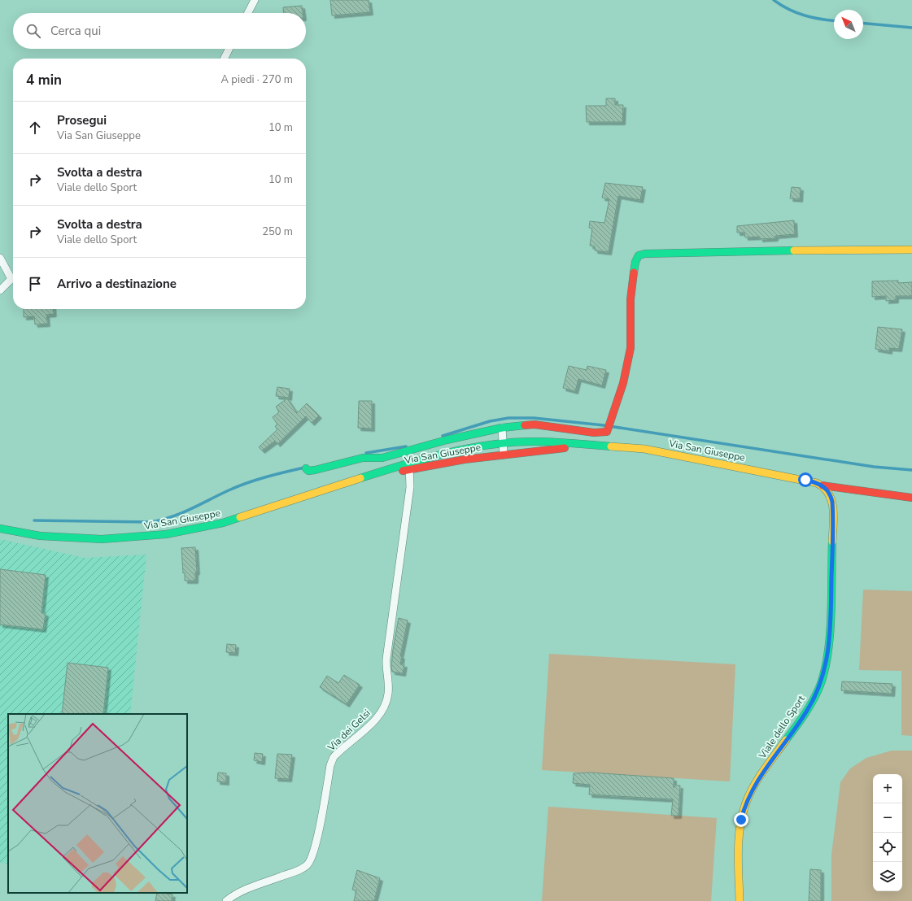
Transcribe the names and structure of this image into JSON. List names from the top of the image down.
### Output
{
  "streets": {
    "street": ["Via San Giuseppe", "Viale dello Sport", "Via dei Gelsi"]
  },
  "crossings": [
    ["Via San Giuseppe", "Viale dello Sport"],
    ["Via San Giuseppe", "Via dei Gelsi"]
  ],
  "north": "top left",
  "page": {
    "search": "Cerca qui",
    "heading": ["4 min", "A piedi · 270 m"],
    "list": [
      ["Prosegui", "Via San Giuseppe", "10 m"],
      ["Svolta a destra", "Viale dello Sport", "10 m"],
      ["Svolta a destra", "Viale dello Sport", "250 m"],
      "Arrivo a destinazione"
    ],
    "map_buttons": ["+", "−"]
  }
}
